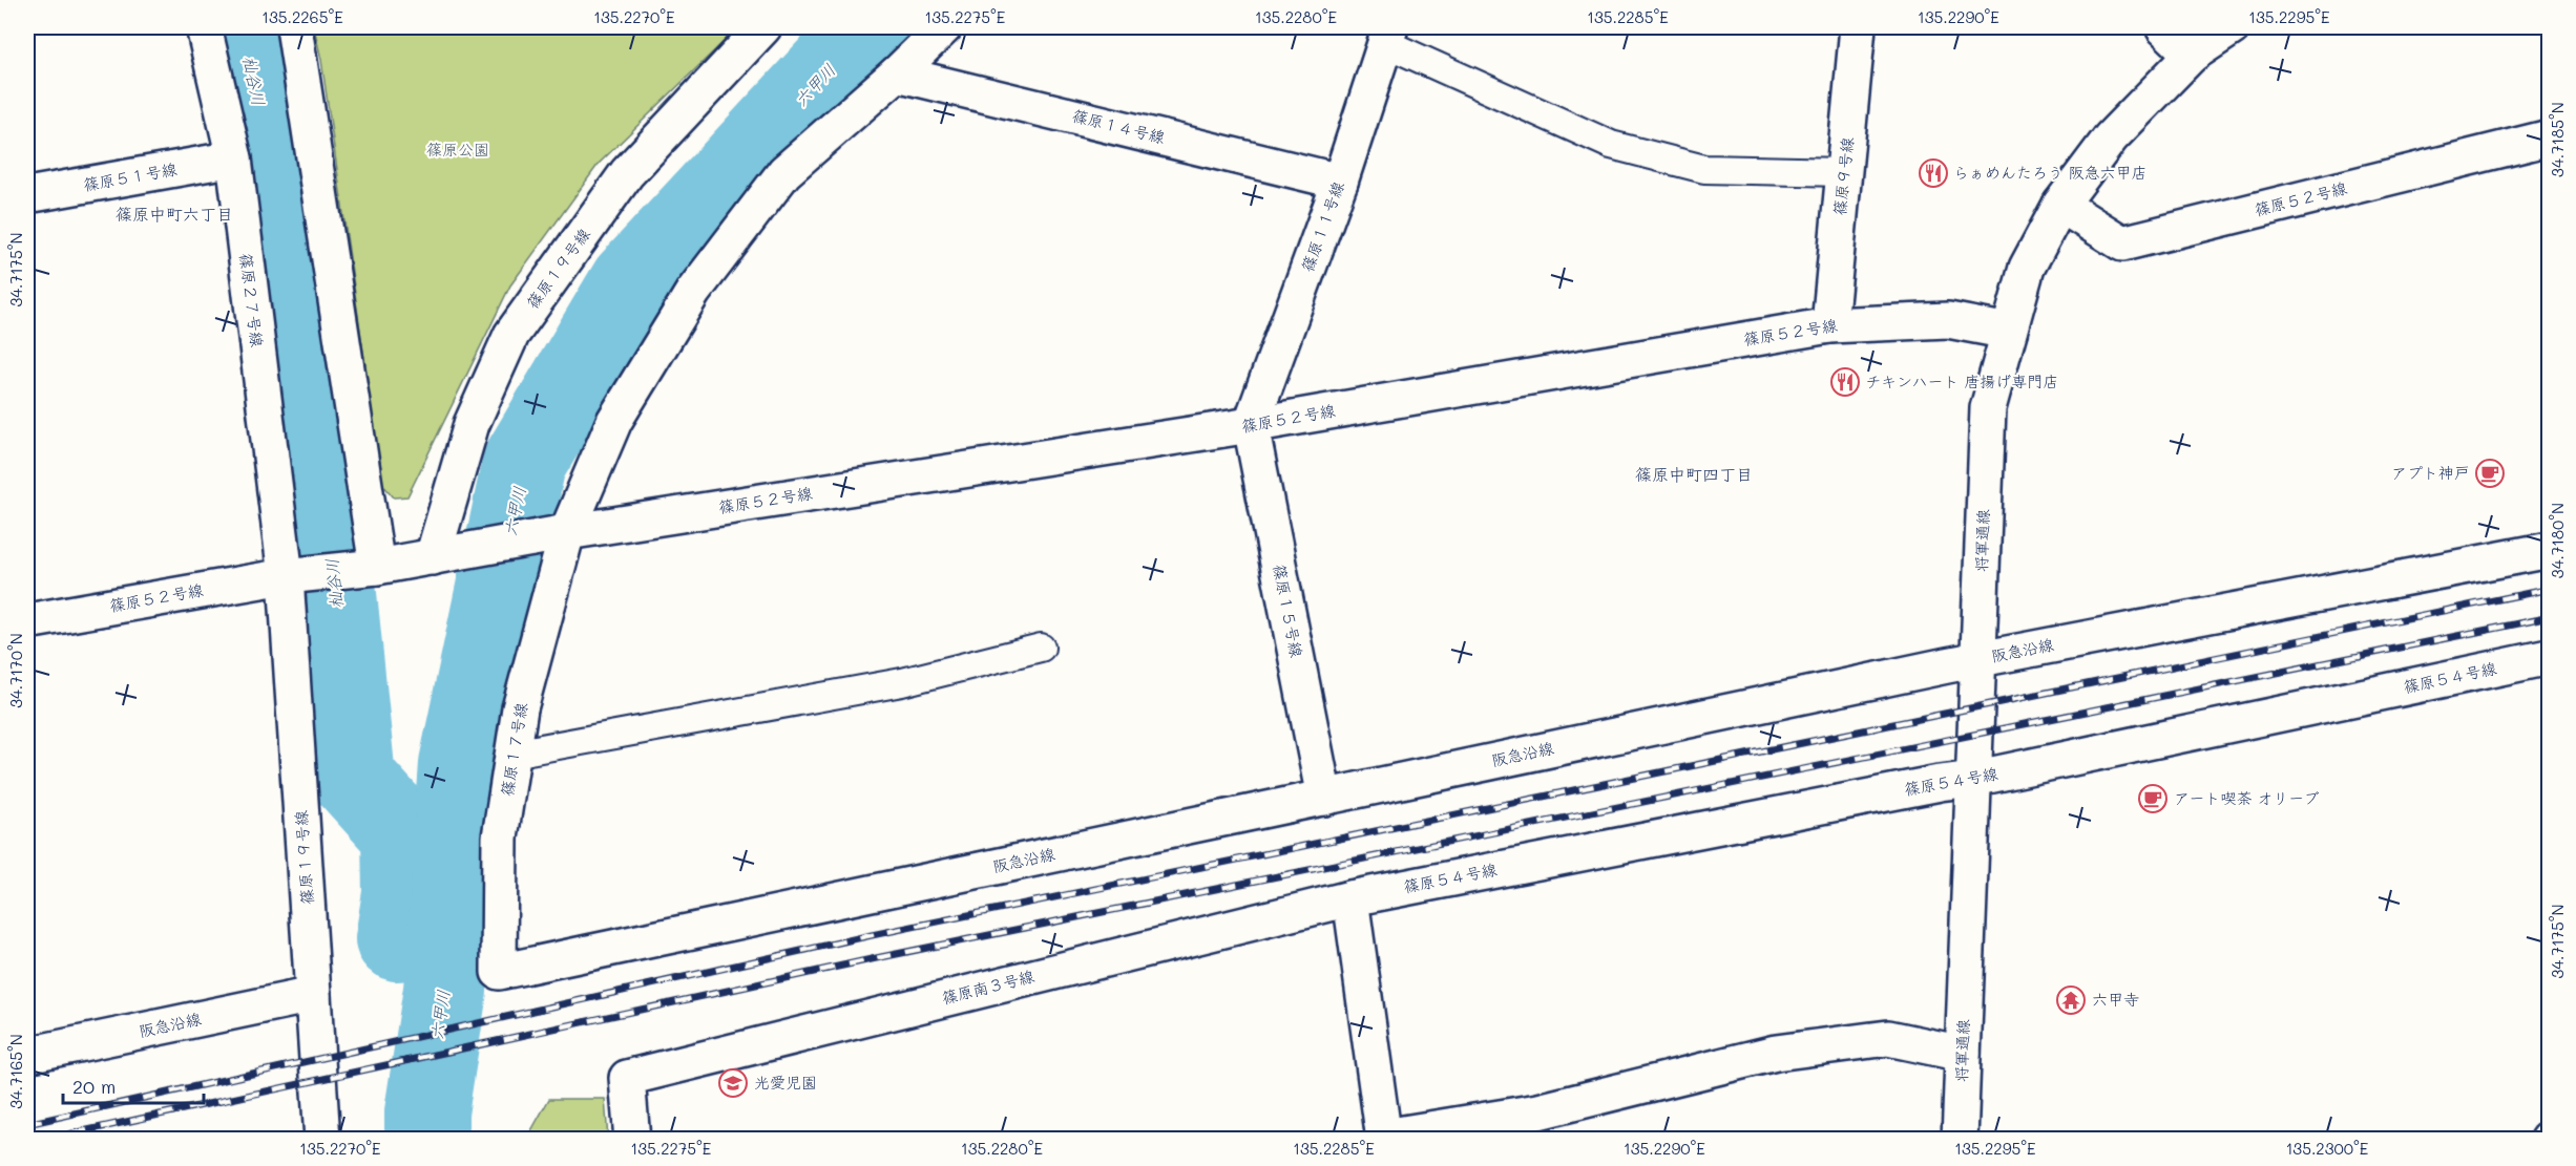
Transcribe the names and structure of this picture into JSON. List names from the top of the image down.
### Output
{
  "streets": {
    "street": [
      "篠原１４号線",
      "篠原９号線",
      "篠原５１号線",
      "篠原５２号線",
      "篠原１１号線",
      "篠原１９号線",
      "篠原２７号線",
      "将軍通線",
      "篠原１５号線",
      "阪急沿線",
      "篠原５４号線",
      "篠原１７号線",
      "篠原南３号線"
    ]
  },
  "crossings": [
    ["篠原１４号線", "篠原１１号線"],
    ["篠原９号線", "篠原５２号線"],
    ["篠原５１号線", "篠原２７号線"],
    ["篠原５２号線", "篠原１１号線"],
    ["篠原５２号線", "篠原１９号線"],
    ["篠原５２号線", "篠原２７号線"],
    ["篠原５２号線", "将軍通線"],
    ["篠原５２号線", "篠原１５号線"],
    ["篠原５２号線", "篠原１７号線"],
    ["篠原１１号線", "篠原１５号線"],
    ["篠原１９号線", "篠原２７号線"],
    ["篠原１９号線", "阪急沿線"],
    ["将軍通線", "阪急沿線"],
    ["将軍通線", "篠原５４号線"],
    ["篠原１５号線", "阪急沿線"],
    ["阪急沿線", "篠原１７号線"],
    ["篠原５４号線", "篠原南３号線"]
  ],
  "districts": ["篠原中町六丁目", "篠原中町四丁目"],
  "water": ["杣谷川", "六甲川"],
  "parks": ["篠原公園"],
  "places": {
    "restaurant": ["らぁめんたろう 阪急六甲店", "チキンハート 唐揚げ専門店"],
    "cafe": ["アプト神戸", "アート喫茶 オリーブ"],
    "temple": ["六甲寺"],
    "school or university": ["光愛児園"]
  },
  "scale_bar": "20 m",
  "coordinates": [
    "135.2265°E",
    "135.2270°E",
    "135.2275°E",
    "135.2280°E",
    "135.2285°E",
    "135.2290°E",
    "135.2295°E",
    "34.7185°N",
    "34.7175°N",
    "34.7180°N",
    "34.7170°N",
    "34.7165°N",
    "135.2300°E"
  ]
}
